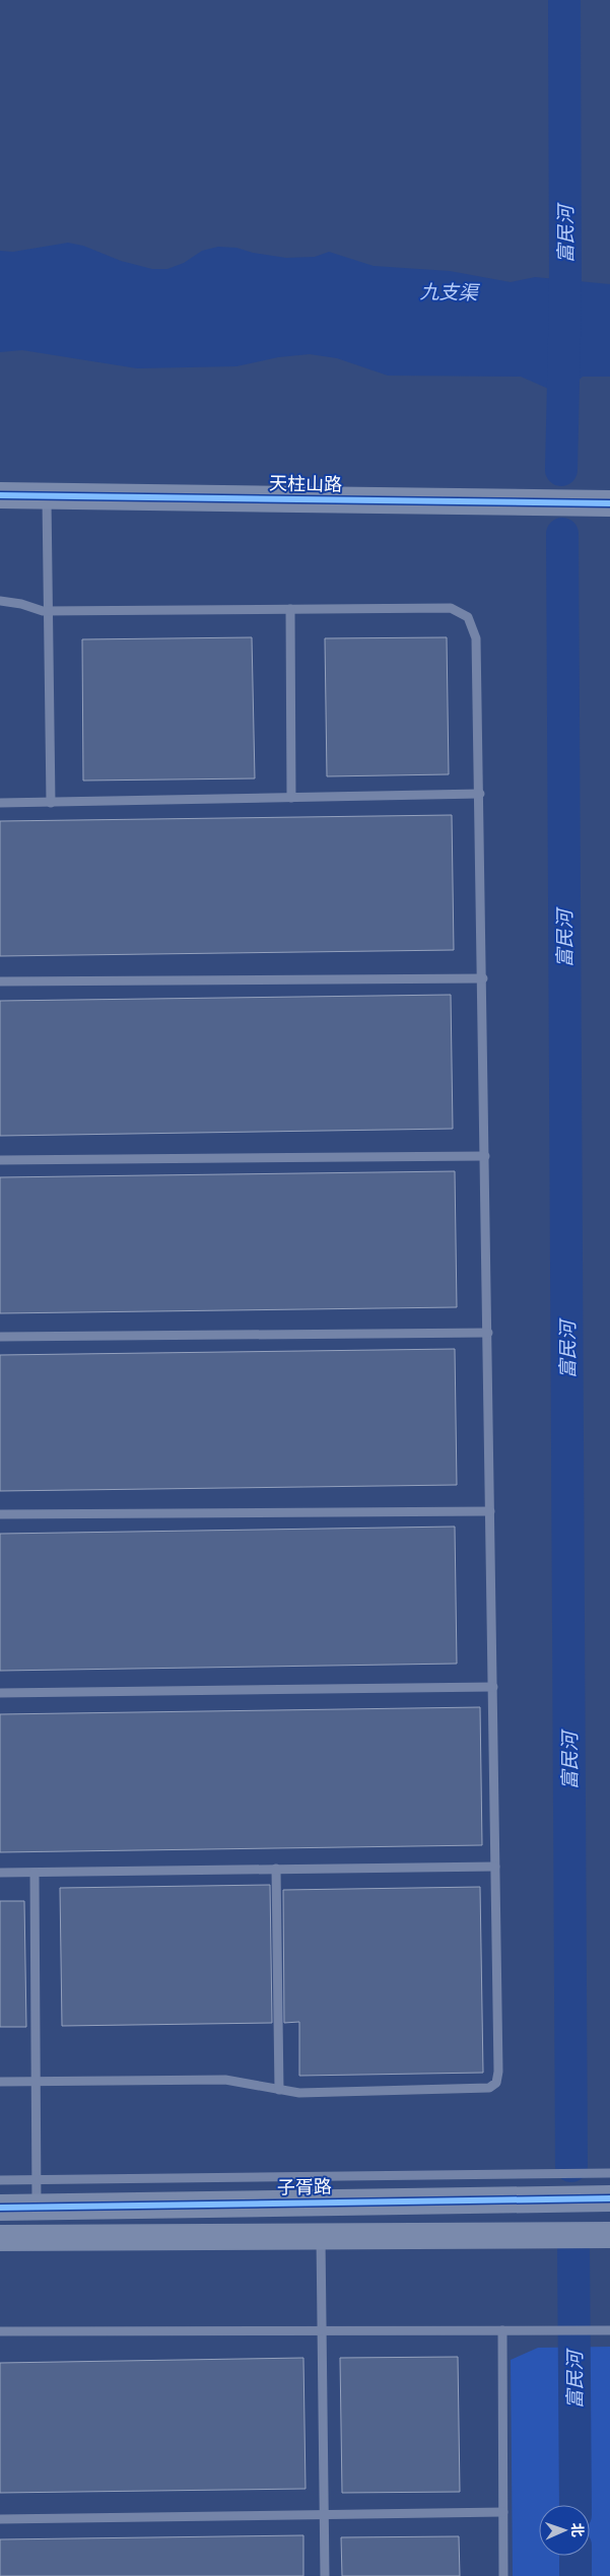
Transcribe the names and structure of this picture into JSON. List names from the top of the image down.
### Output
{
  "streets": {
    "street": ["天柱山路", "子胥路"]
  },
  "water": ["富民河", "九支渠"],
  "north": "right"
}
